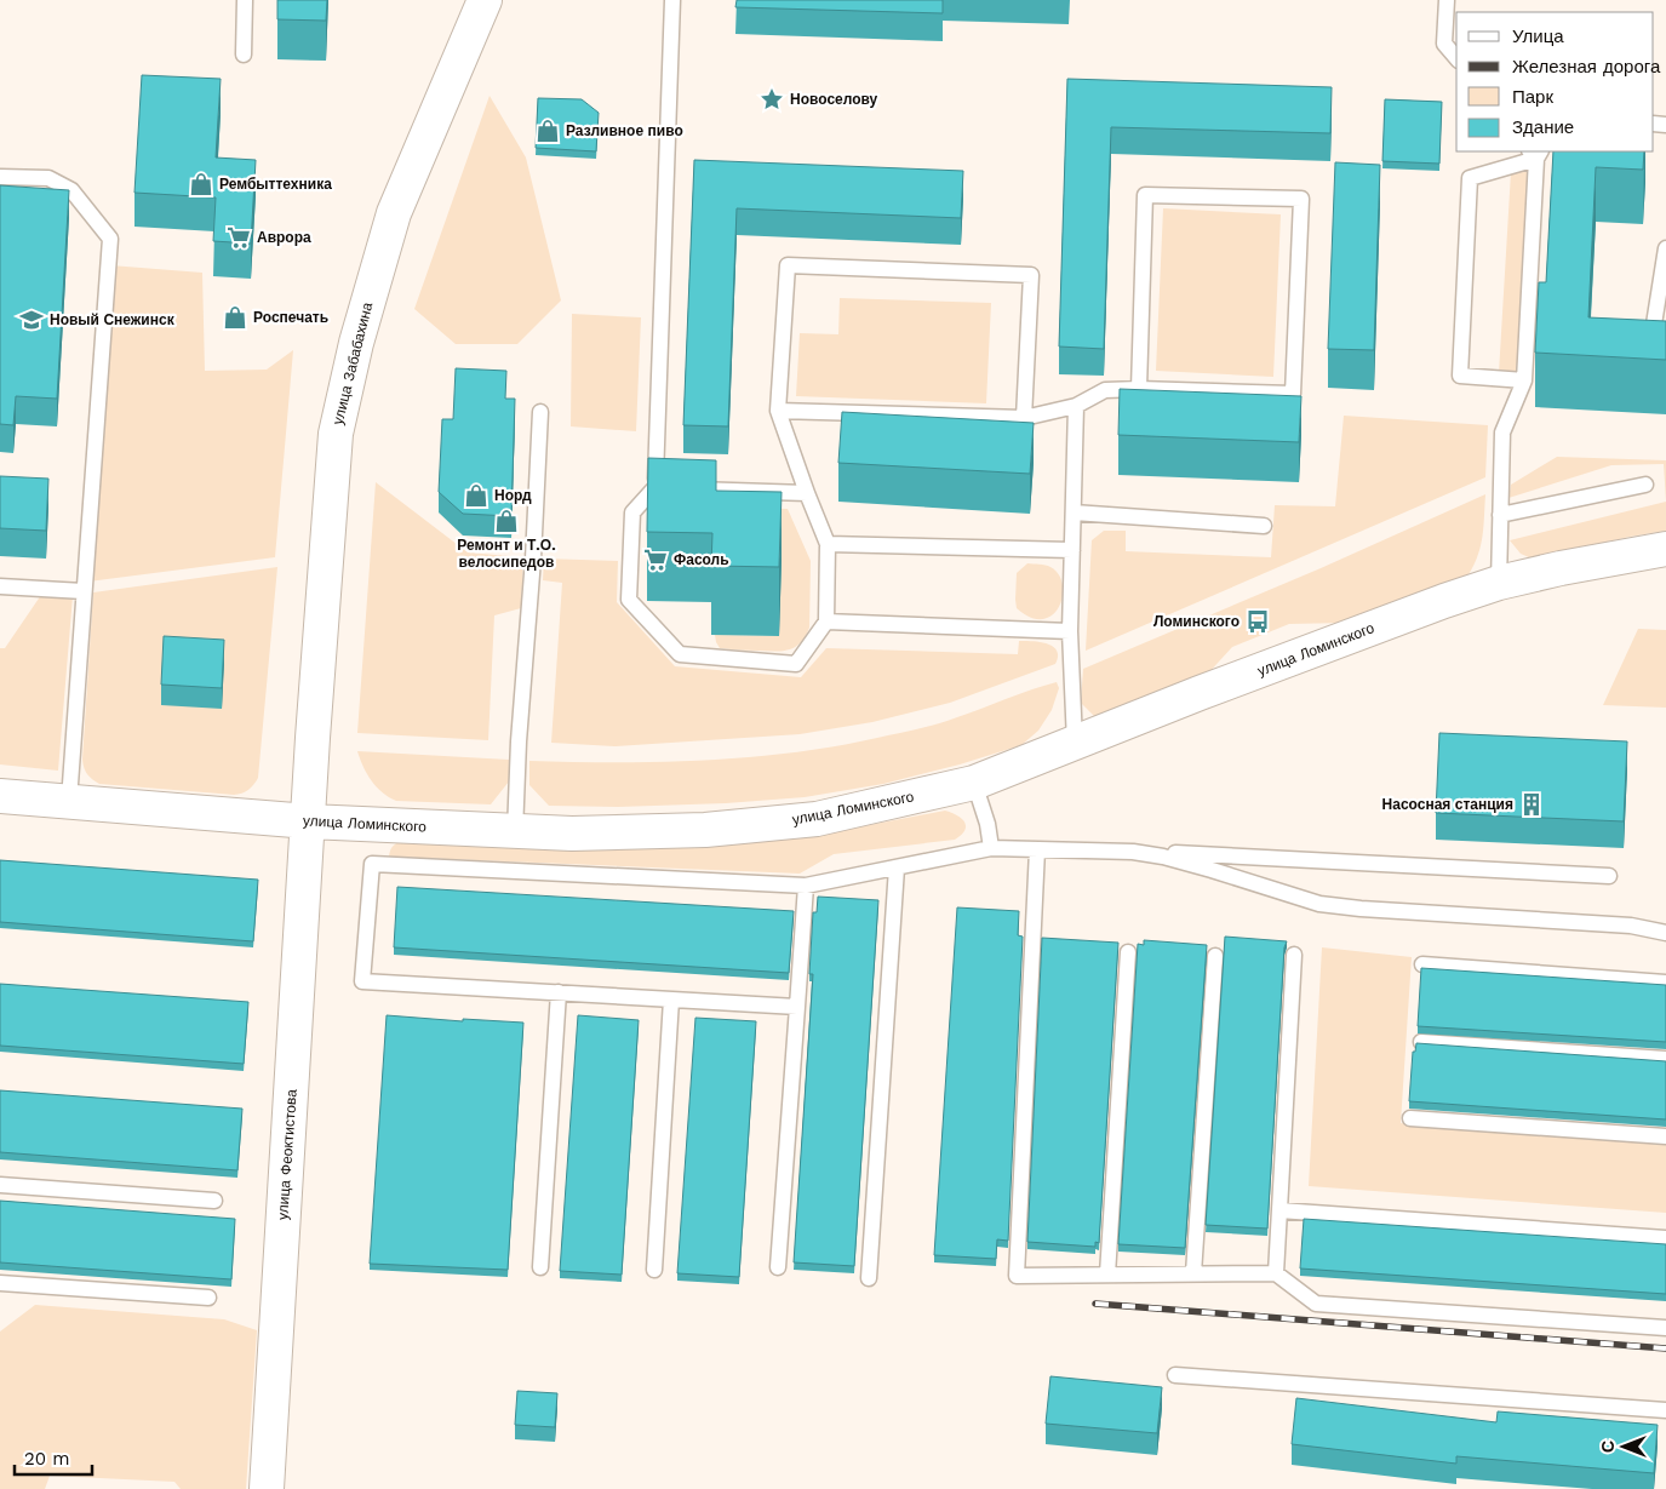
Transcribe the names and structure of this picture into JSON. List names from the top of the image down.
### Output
{
  "streets": {
    "street": ["улица Забабахина", "улица Ломинского", "улица Феоктистова"]
  },
  "crossings": [
    ["улица Забабахина", "улица Ломинского"],
    ["улица Забабахина", "улица Феоктистова"],
    ["улица Ломинского", "улица Феоктистова"]
  ],
  "places": {
    "place": ["Новоселову"],
    "shop": [
      "Разливное пиво",
      "Рембыттехника",
      "Роспечать",
      "Норд",
      "Ремонт и Т.О. велосипедов"
    ],
    "supermarket": ["Аврора", "Фасоль"],
    "school or university": ["Новый Снежинск"],
    "bus stop": ["Ломинского"],
    "building": ["Насосная станция"]
  },
  "legend": [
    "Улица",
    "Железная дорога",
    "Парк",
    "Здание"
  ],
  "scale_bar": "20 m",
  "north": "left"
}
